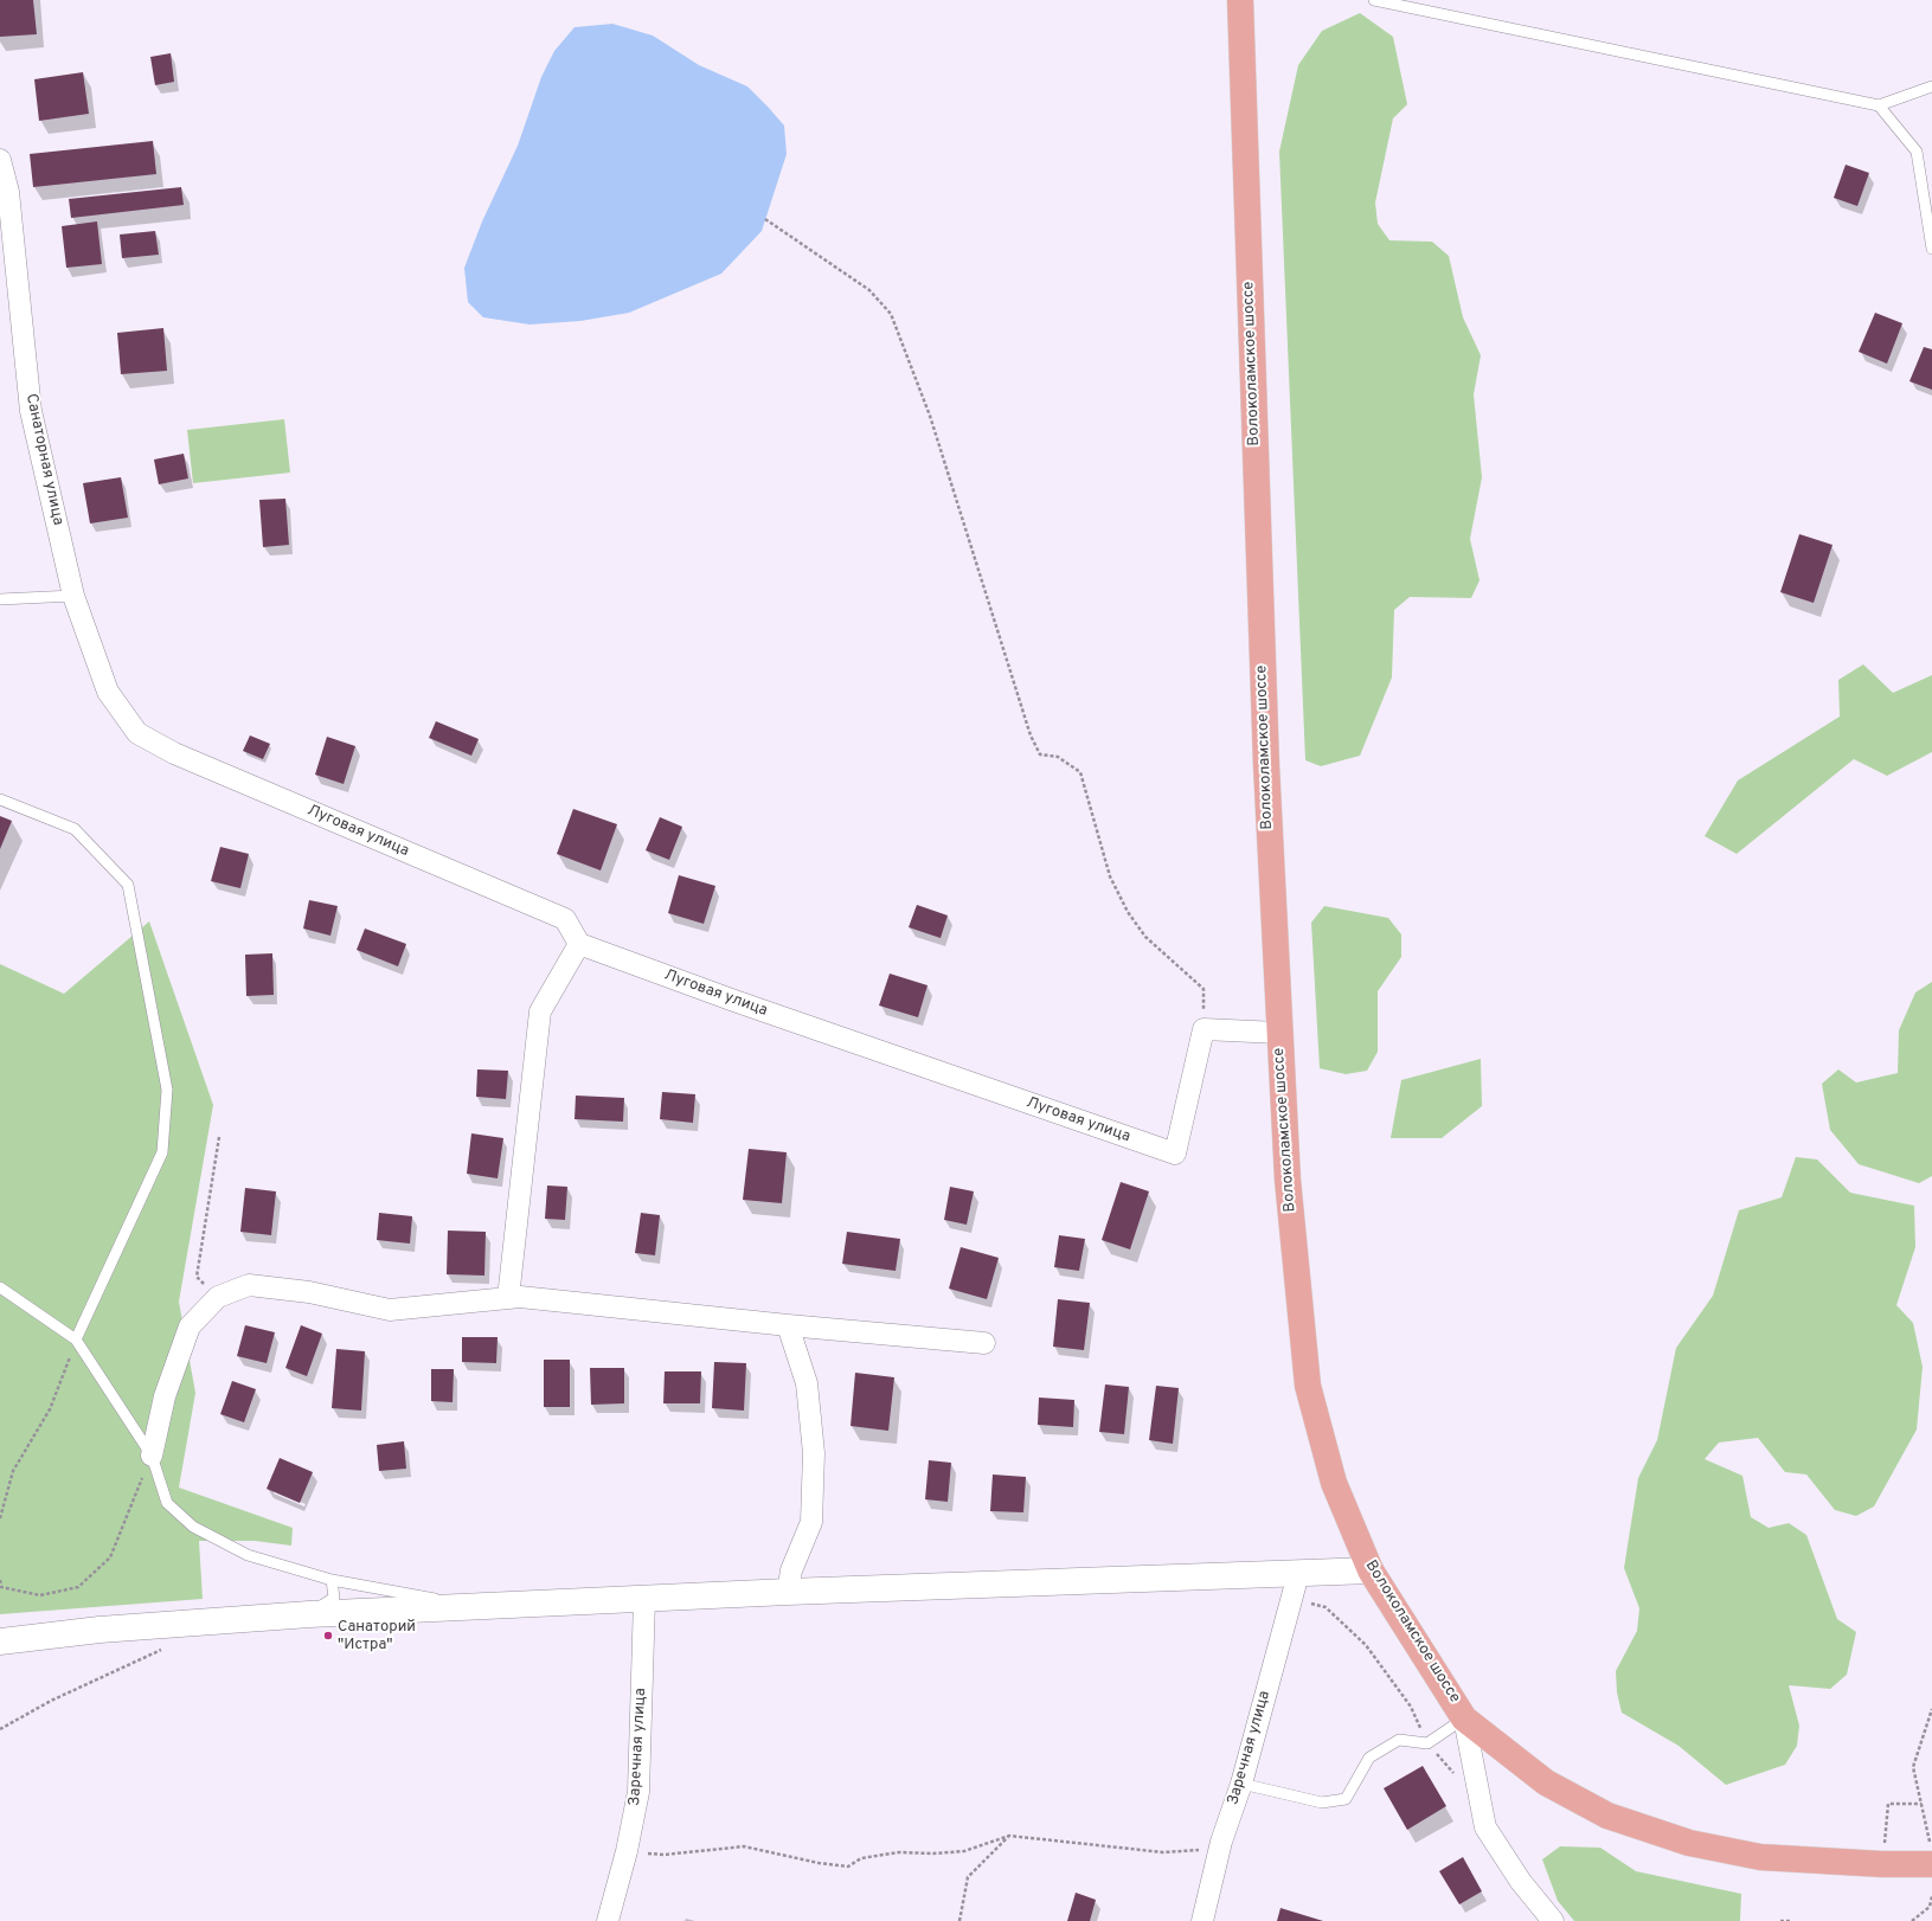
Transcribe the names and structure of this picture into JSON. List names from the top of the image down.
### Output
{
  "streets": {
    "main road": ["Волоколамское шоссе"],
    "street": ["Санаторная улица", "Луговая улица", "Заречная улица"]
  },
  "crossings": [
    ["Санаторная улица", "Луговая улица"]
  ],
  "places": ["Санаторий \"Истра\""]
}
